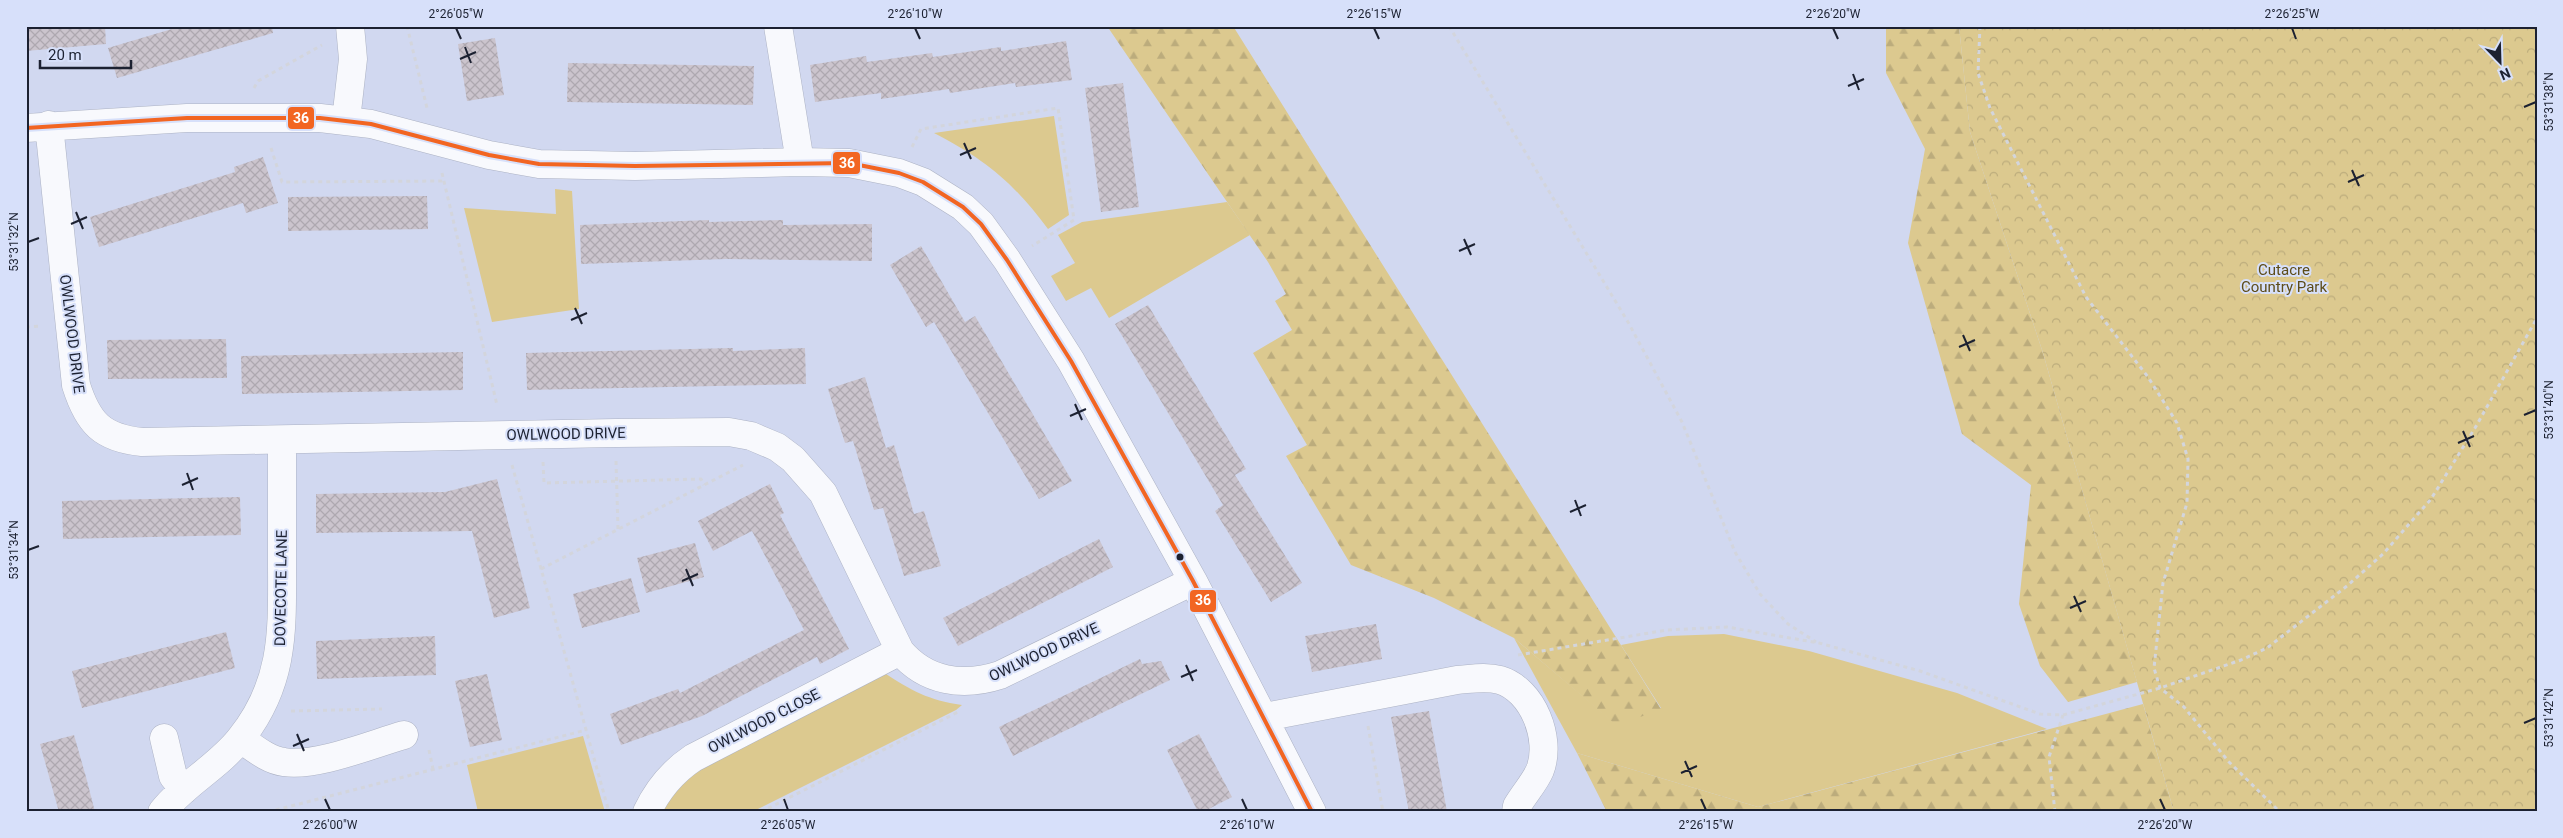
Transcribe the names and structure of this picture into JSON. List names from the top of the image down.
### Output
{
  "streets": {
    "street": ["OWLWOOD DRIVE", "DOVECOTE LANE", "OWLWOOD CLOSE"]
  },
  "crossings": [
    ["OWLWOOD DRIVE", "DOVECOTE LANE"],
    ["OWLWOOD DRIVE", "OWLWOOD CLOSE"]
  ],
  "parks": ["Cutacre Country Park"],
  "lines": ["transit line 36"],
  "scale_bar": "20 m",
  "north": "bottom right",
  "coordinates": [
    "2°26'05\"W",
    "2°26'10\"W",
    "2°26'15\"W",
    "2°26'20\"W",
    "2°26'25\"W",
    "53°31'38\"N",
    "53°31'32\"N",
    "53°31'40\"N",
    "53°31'34\"N",
    "53°31'42\"N",
    "2°26'00\"W"
  ]
}
